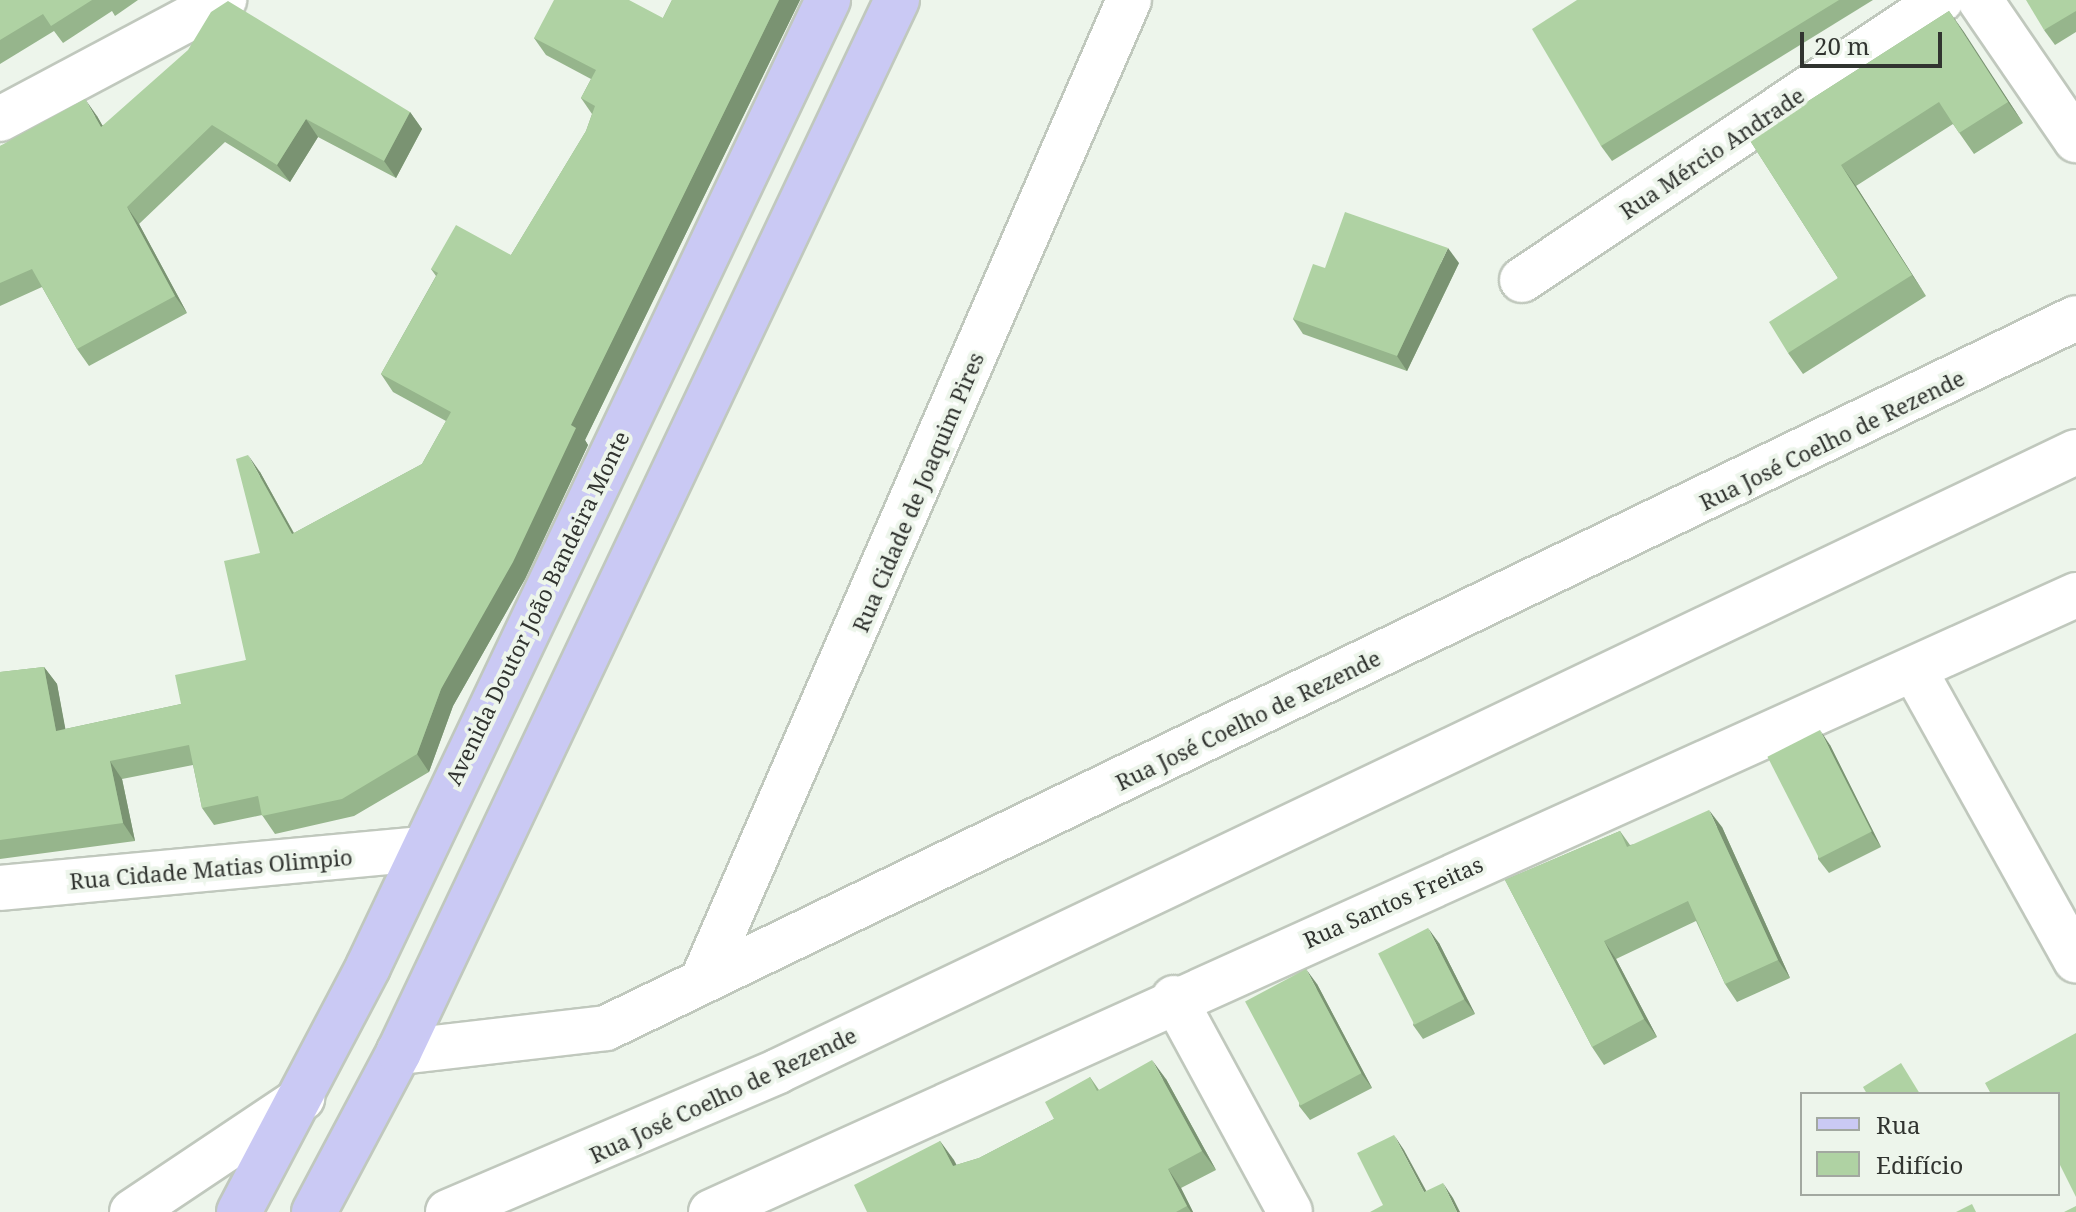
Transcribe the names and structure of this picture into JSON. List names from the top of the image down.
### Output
{
  "streets": {
    "main road": ["Avenida Doutor João Bandeira Monte"],
    "street": [
      "Rua Mércio Andrade",
      "Rua José Coelho de Rezende",
      "Rua Cidade de Joaquim Pires",
      "Rua Cidade Matias Olimpio",
      "Rua Santos Freitas"
    ]
  },
  "crossings": [
    ["Rua José Coelho de Rezende", "Rua Cidade de Joaquim Pires"],
    ["Avenida Doutor João Bandeira Monte", "Rua Cidade Matias Olimpio"]
  ],
  "legend": ["Rua", "Edifício"],
  "scale_bar": "20 m"
}
